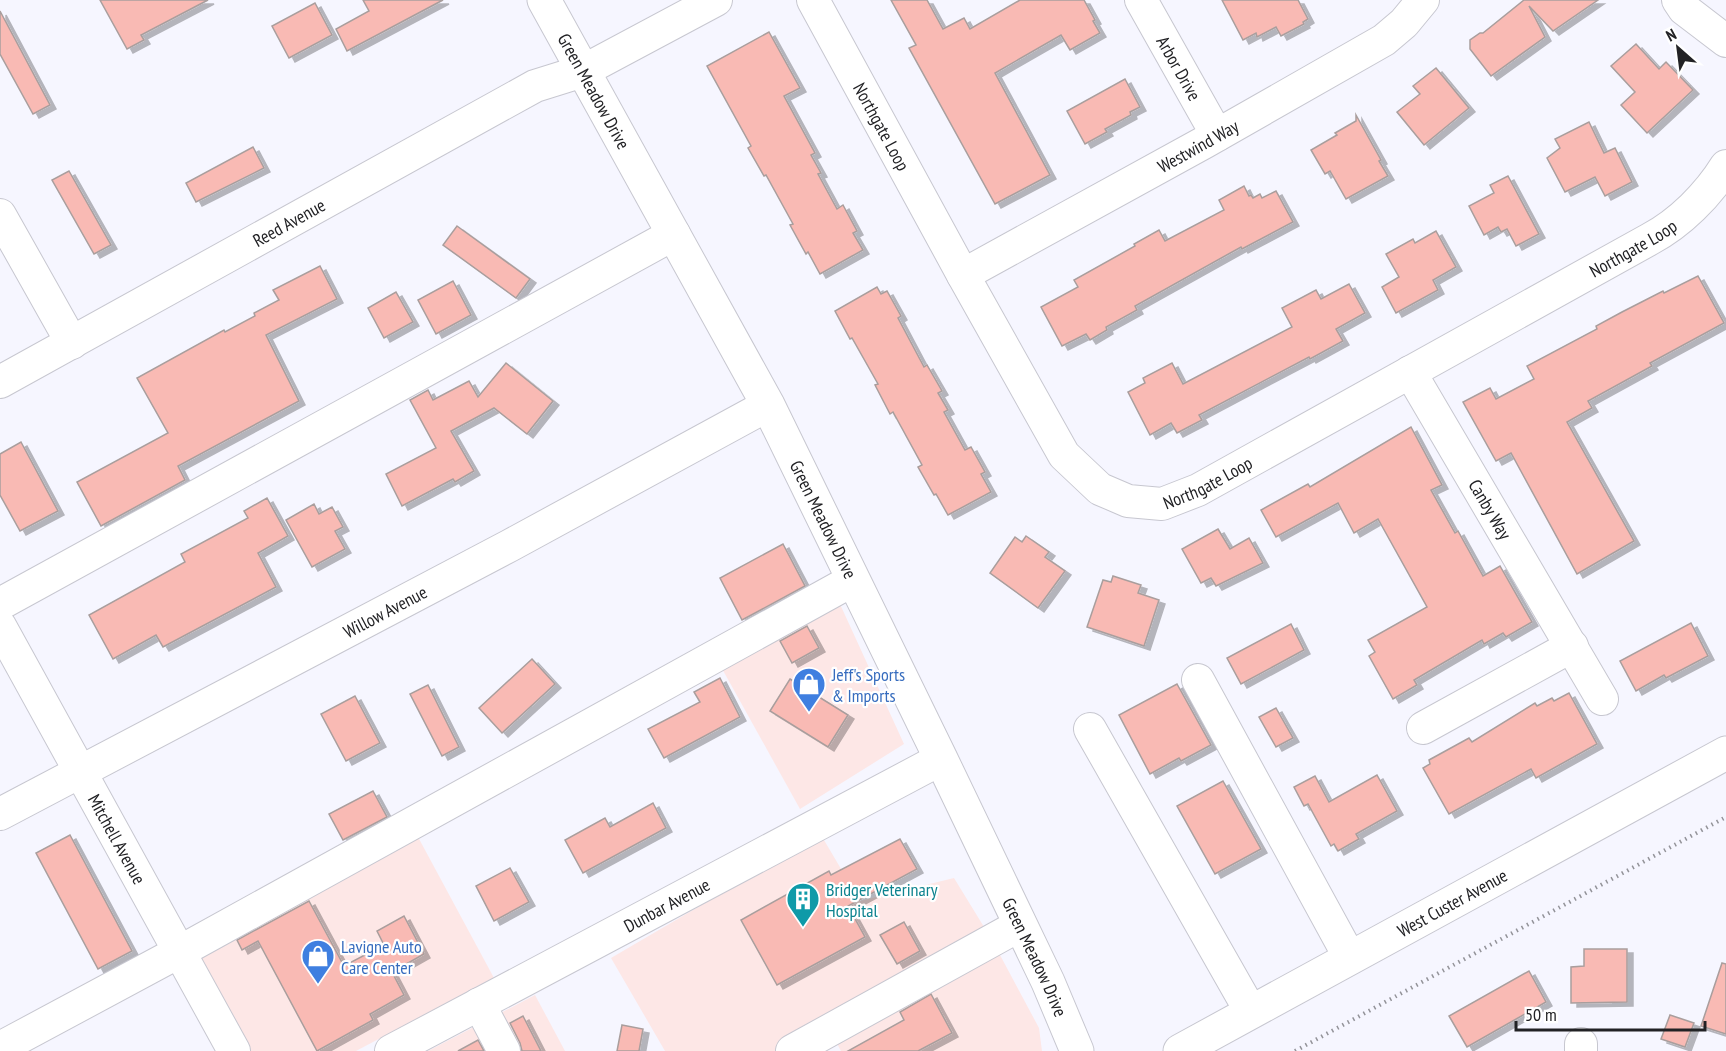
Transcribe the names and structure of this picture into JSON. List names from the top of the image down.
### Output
{
  "streets": {
    "main road": ["Green Meadow Drive", "West Custer Avenue"],
    "street": [
      "Arbor Drive",
      "Northgate Loop",
      "Westwind Way",
      "Reed Avenue",
      "Canby Way",
      "Willow Avenue",
      "Mitchell Avenue",
      "Dunbar Avenue"
    ]
  },
  "crossings": [
    ["Arbor Drive", "Westwind Way"],
    ["Green Meadow Drive", "Reed Avenue"],
    ["Green Meadow Drive", "Willow Avenue"],
    ["Green Meadow Drive", "Dunbar Avenue"],
    ["Northgate Loop", "Westwind Way"],
    ["Northgate Loop", "Canby Way"],
    ["Willow Avenue", "Mitchell Avenue"]
  ],
  "places": {
    "shop": ["Jeff's Sports & Imports", "Lavigne Auto Care Center"],
    "building": ["Bridger Veterinary Hospital"]
  },
  "scale_bar": "50 m",
  "north": "top left"
}
